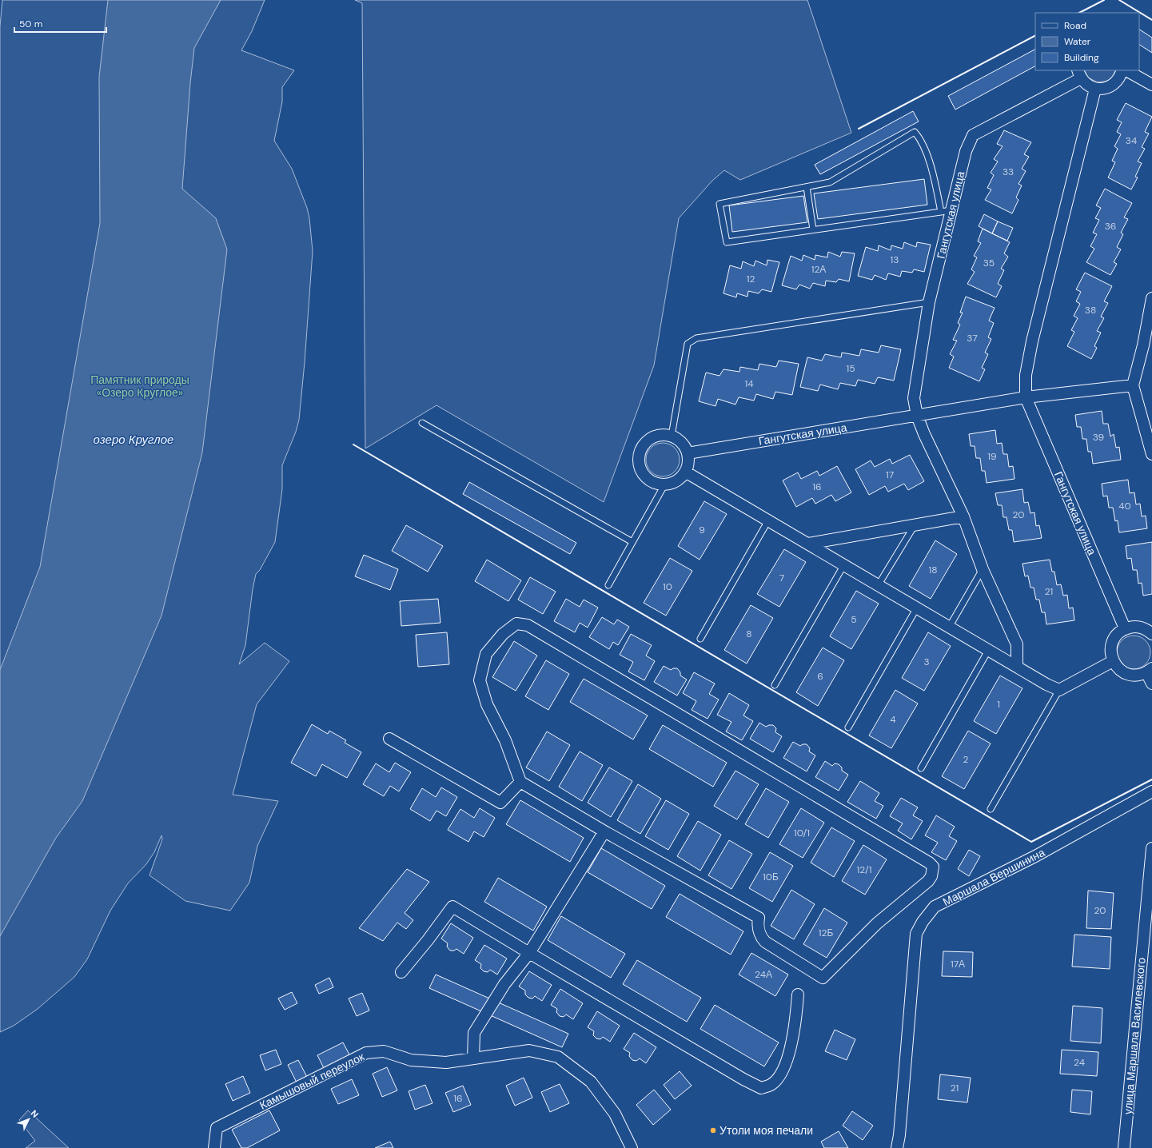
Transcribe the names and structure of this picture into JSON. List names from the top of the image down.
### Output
{
  "streets": {
    "street": [
      "Гангутская улица",
      "Маршала Вершинина",
      "улица Маршала Василевского",
      "Камышовый переулок"
    ]
  },
  "water": ["озеро Круглое"],
  "parks": ["Памятник природы «Озеро Круглое»"],
  "places": ["Утоли моя печали"],
  "house_numbers": [
    "34",
    "33",
    "36",
    "13",
    "35",
    "12А",
    "12",
    "38",
    "37",
    "15",
    "14",
    "39",
    "19",
    "17",
    "16",
    "40",
    "20",
    "9",
    "18",
    "7",
    "10",
    "21",
    "5",
    "8",
    "3",
    "6",
    "1",
    "4",
    "2",
    "10/1",
    "12/1",
    "10Б",
    "20",
    "12Б",
    "17А",
    "24А",
    "24",
    "21",
    "16"
  ],
  "legend": ["Road", "Water", "Building"],
  "scale_bar": "50 m",
  "north": "top right"
}
